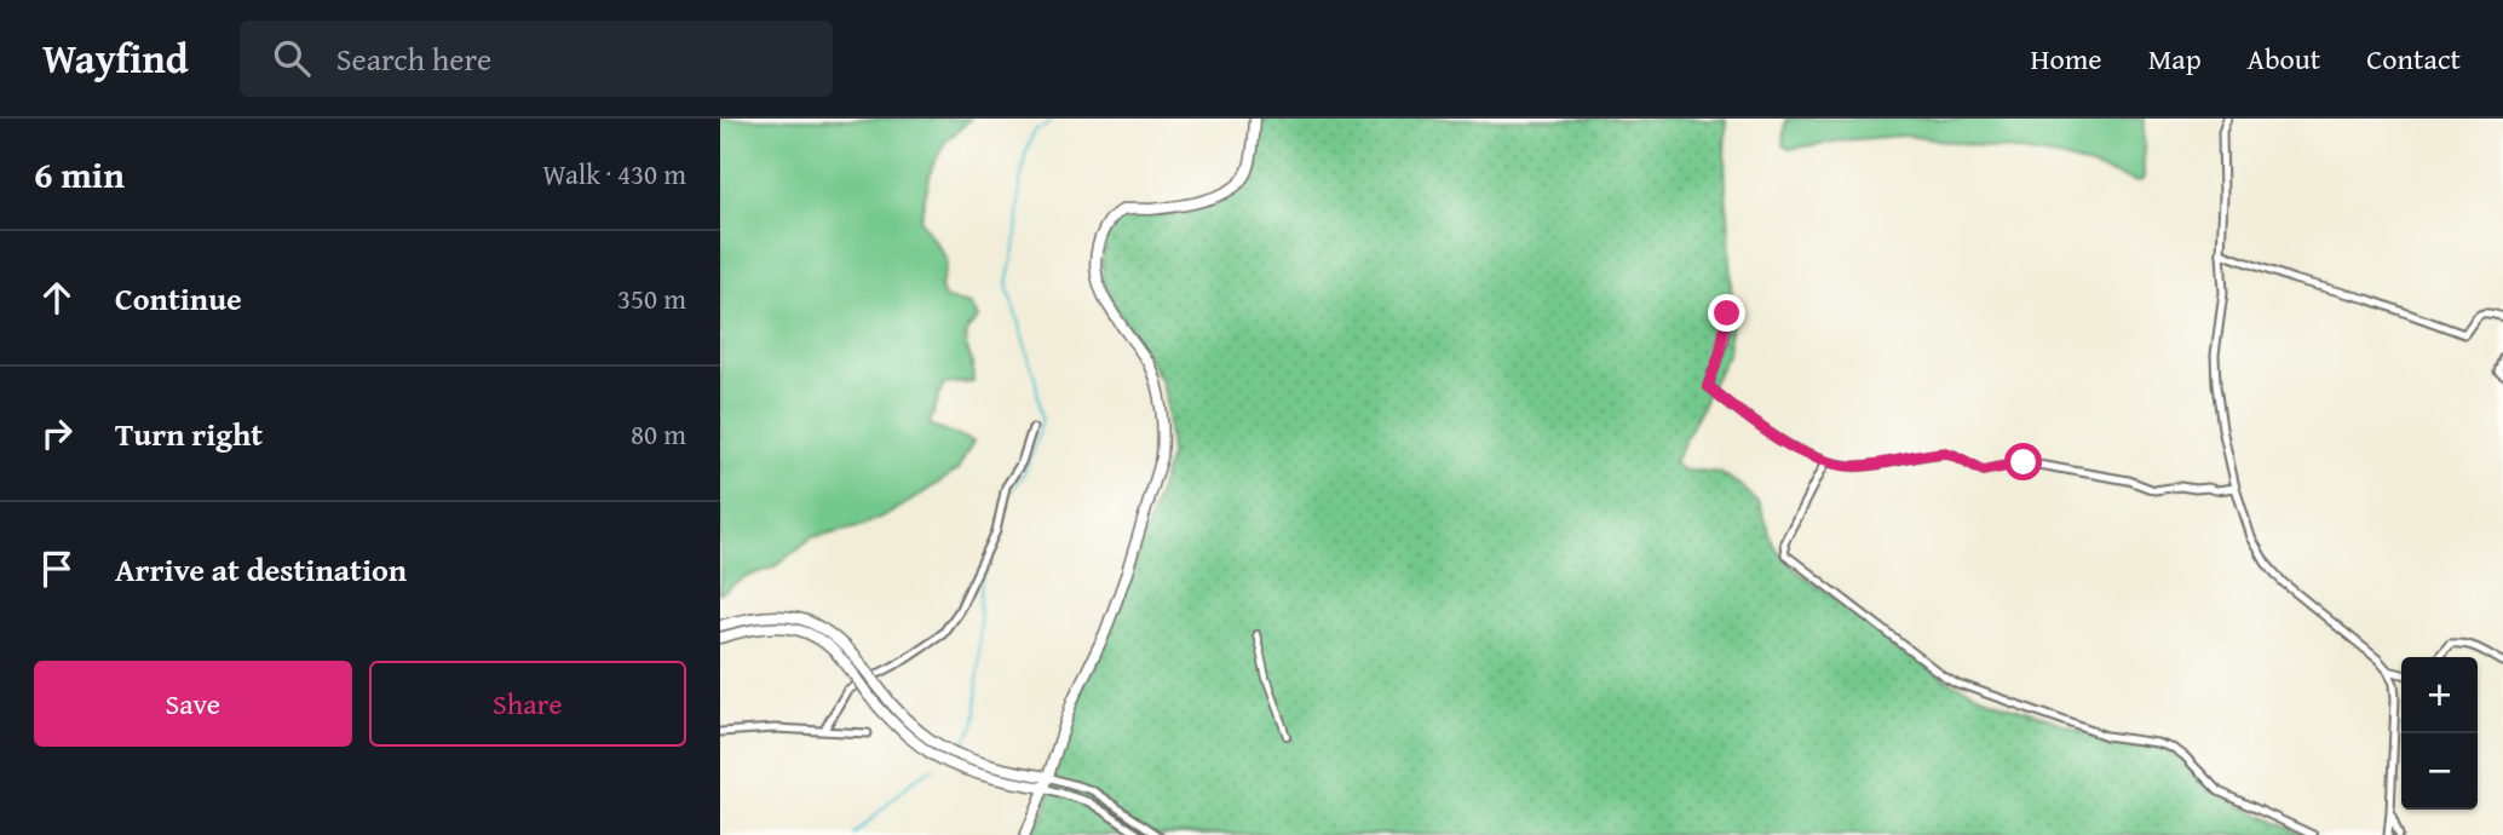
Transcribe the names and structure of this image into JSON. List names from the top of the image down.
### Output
{
  "page": {
    "header": "Wayfind",
    "search": "Search here",
    "nav": [
      "Home",
      "Map",
      "About",
      "Contact"
    ],
    "heading": ["6 min", "Walk · 430 m"],
    "list": [
      ["Continue", "350 m"],
      ["Turn right", "80 m"],
      "Arrive at destination"
    ],
    "buttons": ["Save", "Share"],
    "map_buttons": ["+", "−"]
  }
}
